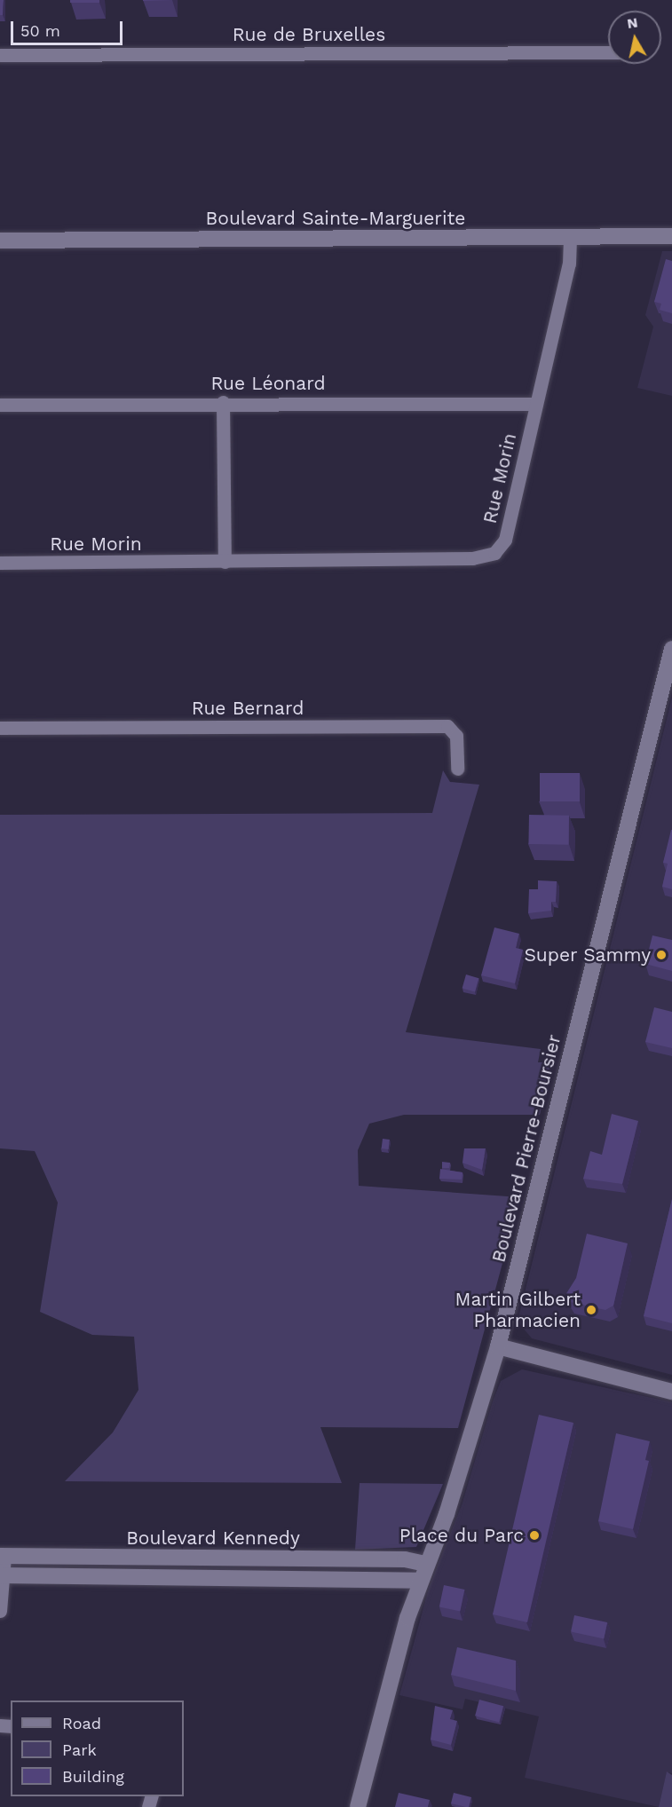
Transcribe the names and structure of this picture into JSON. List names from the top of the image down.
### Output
{
  "streets": {
    "street": [
      "Rue de Bruxelles",
      "Boulevard Sainte-Marguerite",
      "Rue Léonard",
      "Rue Morin",
      "Rue Bernard",
      "Boulevard Pierre-Boursier",
      "Boulevard Kennedy"
    ]
  },
  "crossings": [
    ["Boulevard Sainte-Marguerite", "Rue Morin"],
    ["Rue Léonard", "Rue Morin"],
    ["Boulevard Pierre-Boursier", "Boulevard Kennedy"]
  ],
  "places": ["Super Sammy", "Martin Gilbert Pharmacien", "Place du Parc"],
  "legend": ["Road", "Park", "Building"],
  "scale_bar": "50 m",
  "north": "top"
}
